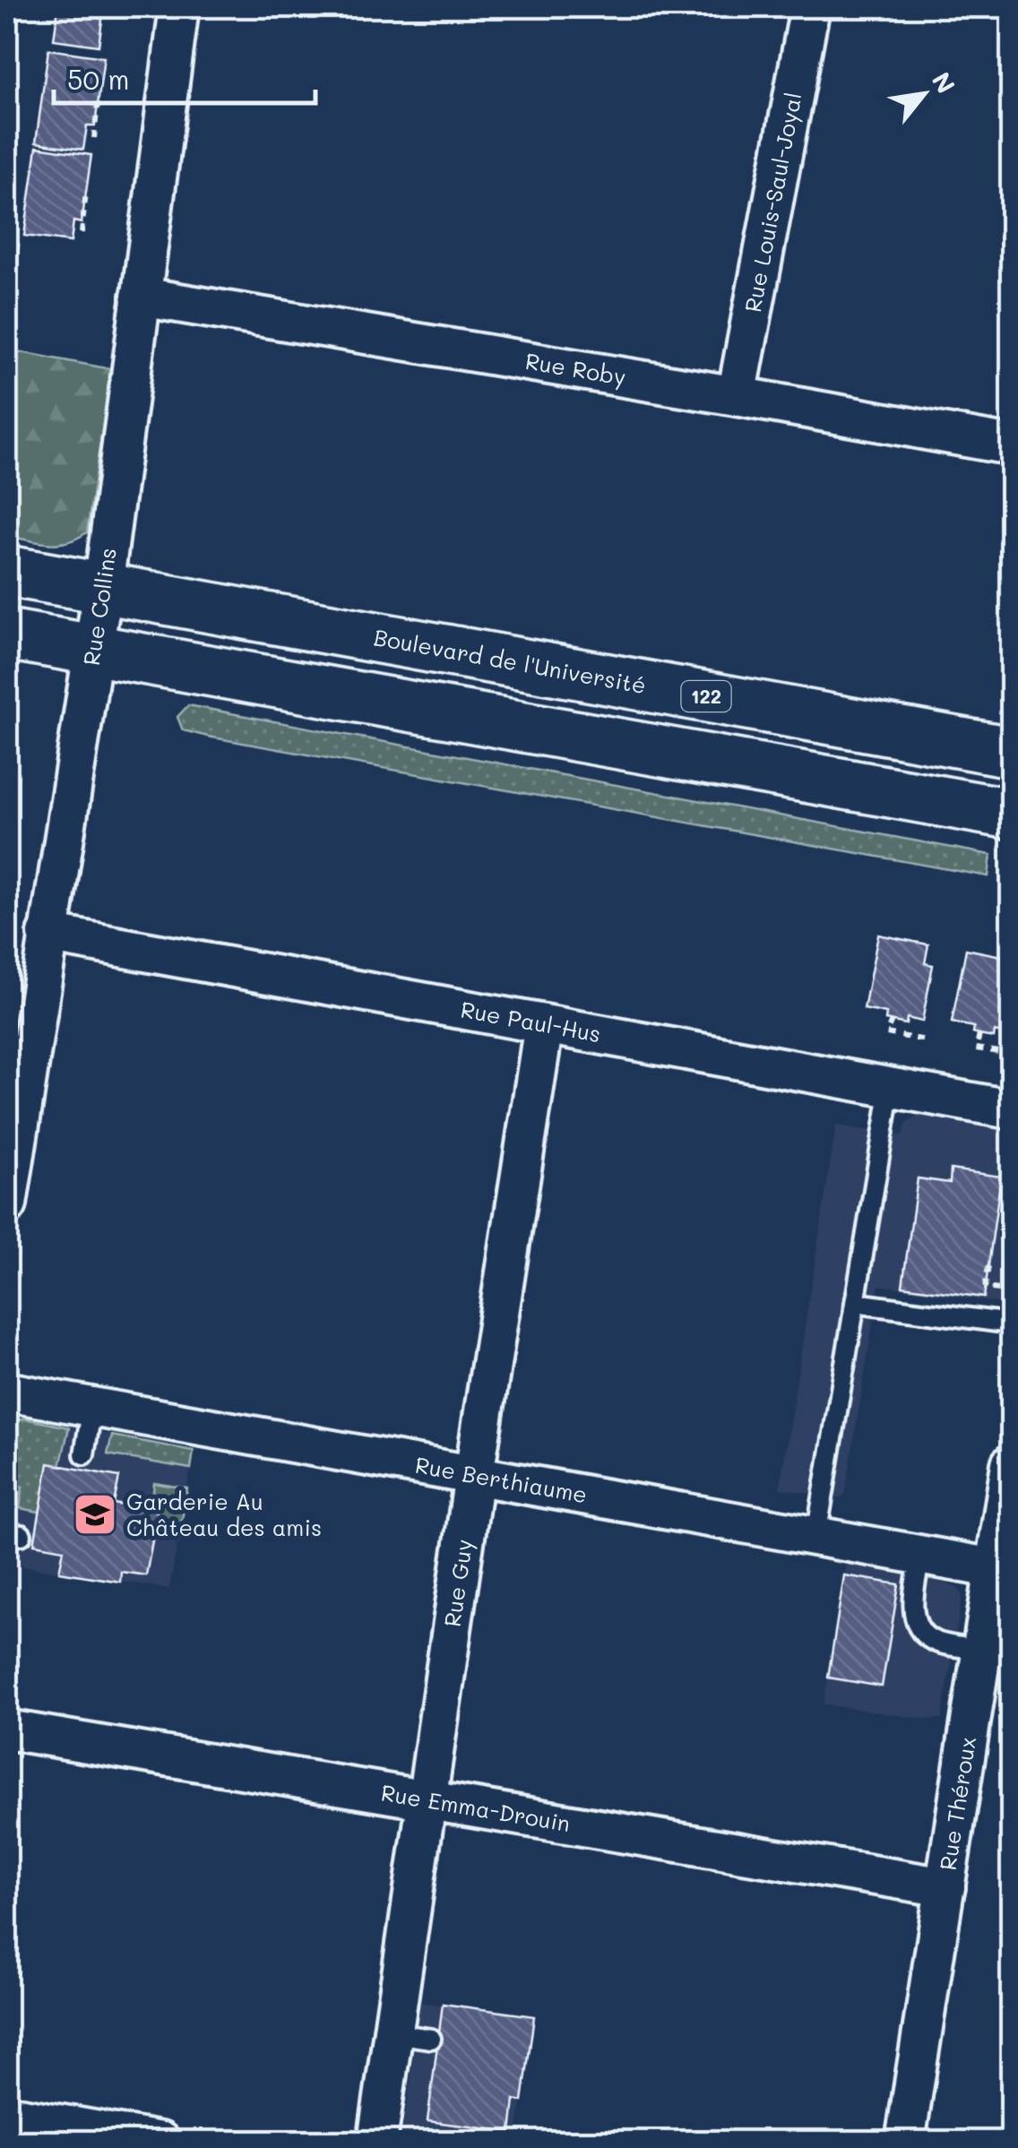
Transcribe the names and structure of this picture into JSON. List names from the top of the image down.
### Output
{
  "streets": {
    "main road": ["Boulevard de l'Université", "122"],
    "street": [
      "Rue Louis-Saul-Joyal",
      "Rue Roby",
      "Rue Collins",
      "Rue Paul-Hus",
      "Rue Berthiaume",
      "Rue Guy",
      "Rue Théroux",
      "Rue Emma-Drouin"
    ]
  },
  "crossings": [
    ["Rue Louis-Saul-Joyal", "Rue Roby"],
    ["Rue Roby", "Rue Collins"],
    ["Rue Collins", "Boulevard de l'Université"],
    ["Rue Collins", "Rue Paul-Hus"],
    ["Rue Paul-Hus", "Rue Guy"],
    ["Rue Berthiaume", "Rue Guy"],
    ["Rue Berthiaume", "Rue Théroux"],
    ["Rue Guy", "Rue Emma-Drouin"],
    ["Rue Théroux", "Rue Emma-Drouin"]
  ],
  "places": {
    "school or university": ["Garderie Au Château des amis"]
  },
  "scale_bar": "50 m",
  "north": "top right"
}
